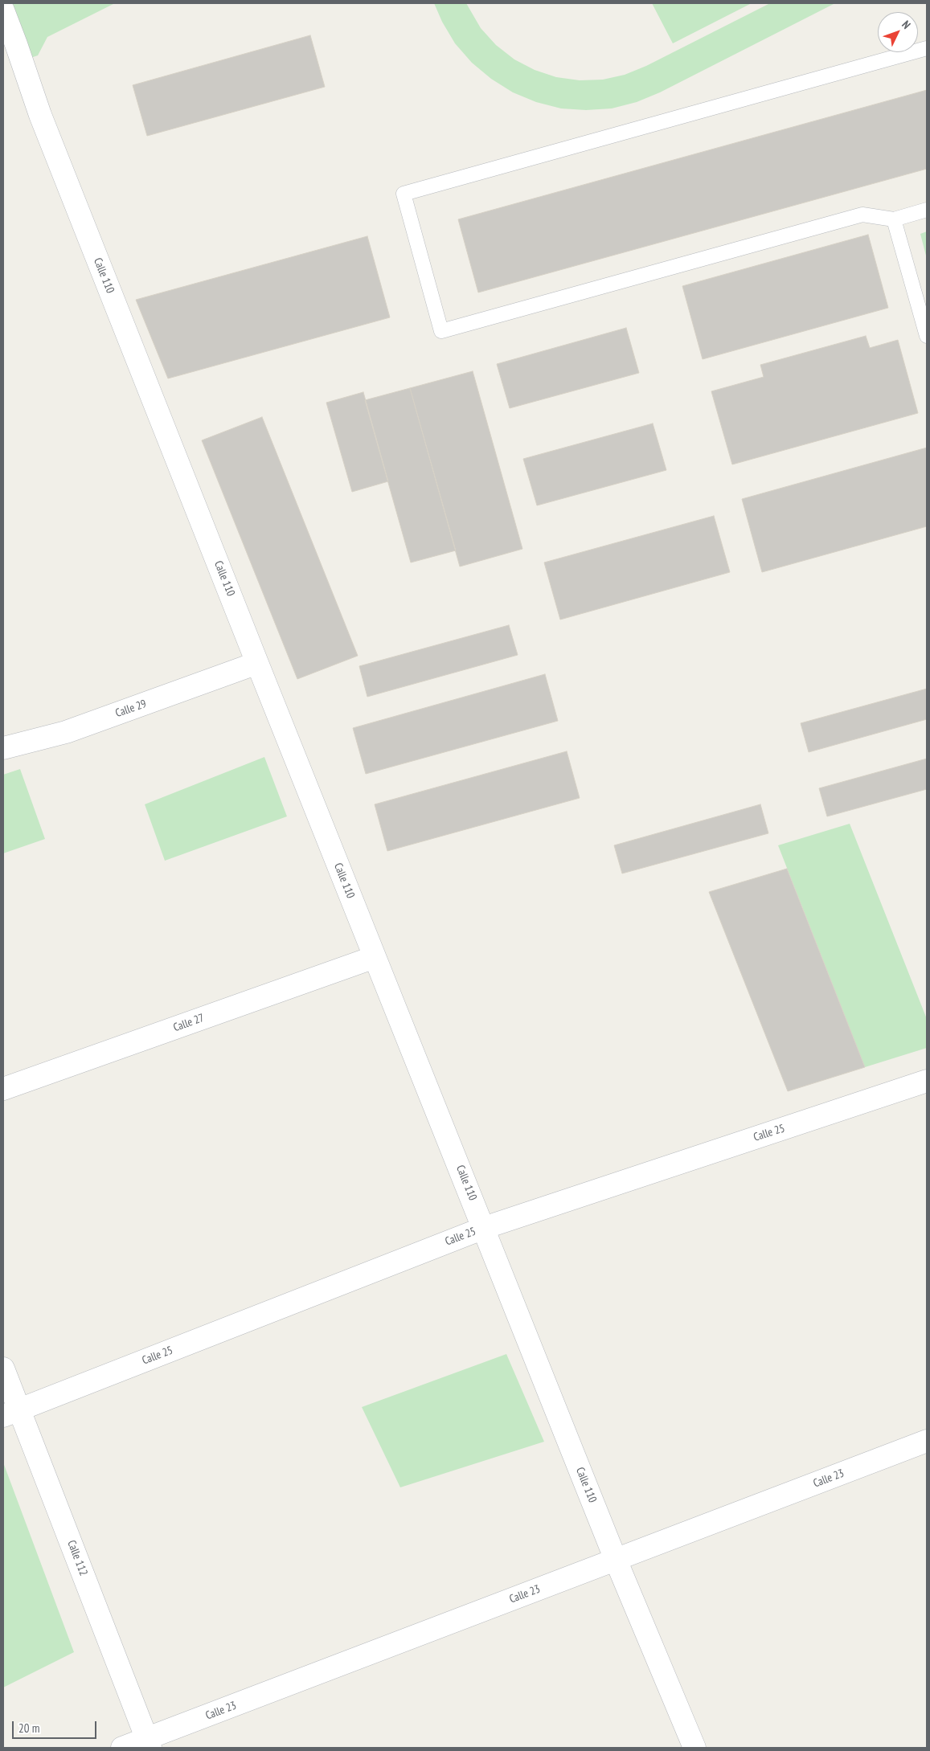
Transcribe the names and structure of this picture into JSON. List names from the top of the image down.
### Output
{
  "streets": {
    "street": [
      "Calle 110",
      "Calle 29",
      "Calle 27",
      "Calle 25",
      "Calle 23",
      "Calle 112"
    ]
  },
  "crossings": [
    ["Calle 110", "Calle 29"],
    ["Calle 110", "Calle 27"],
    ["Calle 110", "Calle 25"],
    ["Calle 110", "Calle 23"],
    ["Calle 25", "Calle 112"],
    ["Calle 23", "Calle 112"]
  ],
  "scale_bar": "20 m",
  "north": "top right"
}
